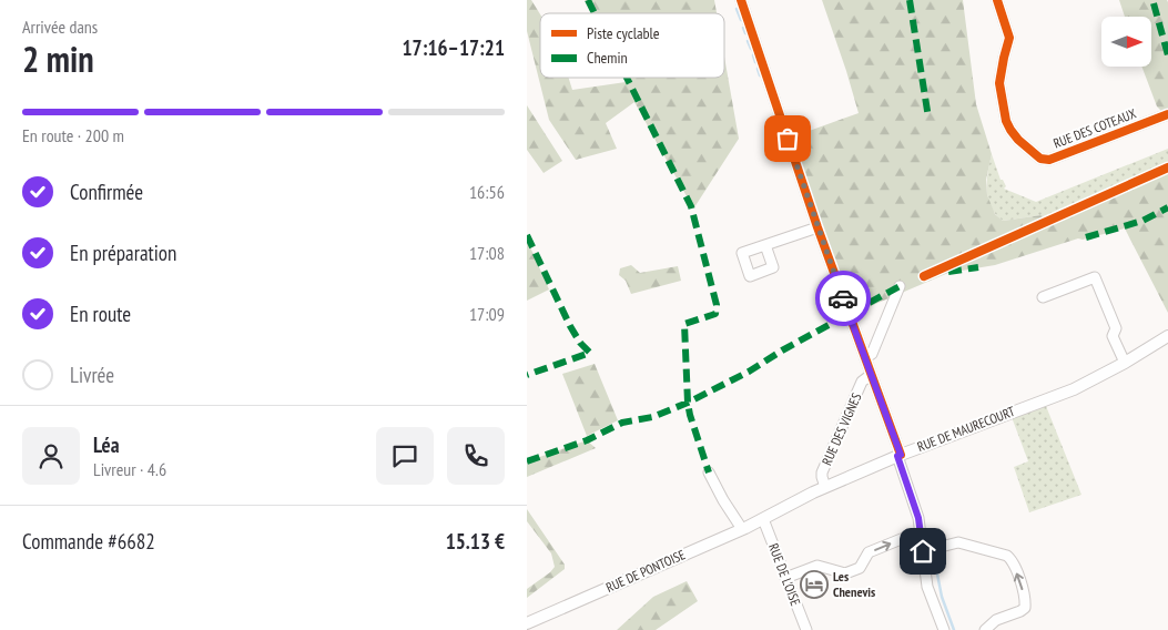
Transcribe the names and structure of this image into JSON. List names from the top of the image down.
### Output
{
  "streets": {
    "main road": ["RUE DE MAURECOURT", "RUE DE PONTOISE"],
    "street": ["RUE DES COTEAUX", "RUE DES VIGNES", "RUE DE L'OISE"]
  },
  "crossings": [
    ["RUE DES VIGNES", "RUE DE MAURECOURT"],
    ["RUE DE MAURECOURT", "RUE DE PONTOISE"],
    ["RUE DE MAURECOURT", "RUE DE L'OISE"],
    ["RUE DE PONTOISE", "RUE DE L'OISE"]
  ],
  "places": {
    "hotel": ["Les Chenevis"]
  },
  "legend": ["Piste cyclable", "Chemin"],
  "north": "right",
  "page": {
    "heading": ["2 min", "Arrivée dans", "17:16–17:21"],
    "panel": [
      "Léa",
      "Livreur · 4.6",
      "Commande #6682",
      "15.13 €"
    ],
    "bar": "En route · 200 m",
    "list": [
      ["Confirmée", "16:56"],
      ["En préparation", "17:08"],
      ["En route", "17:09"],
      "Livrée"
    ]
  }
}
